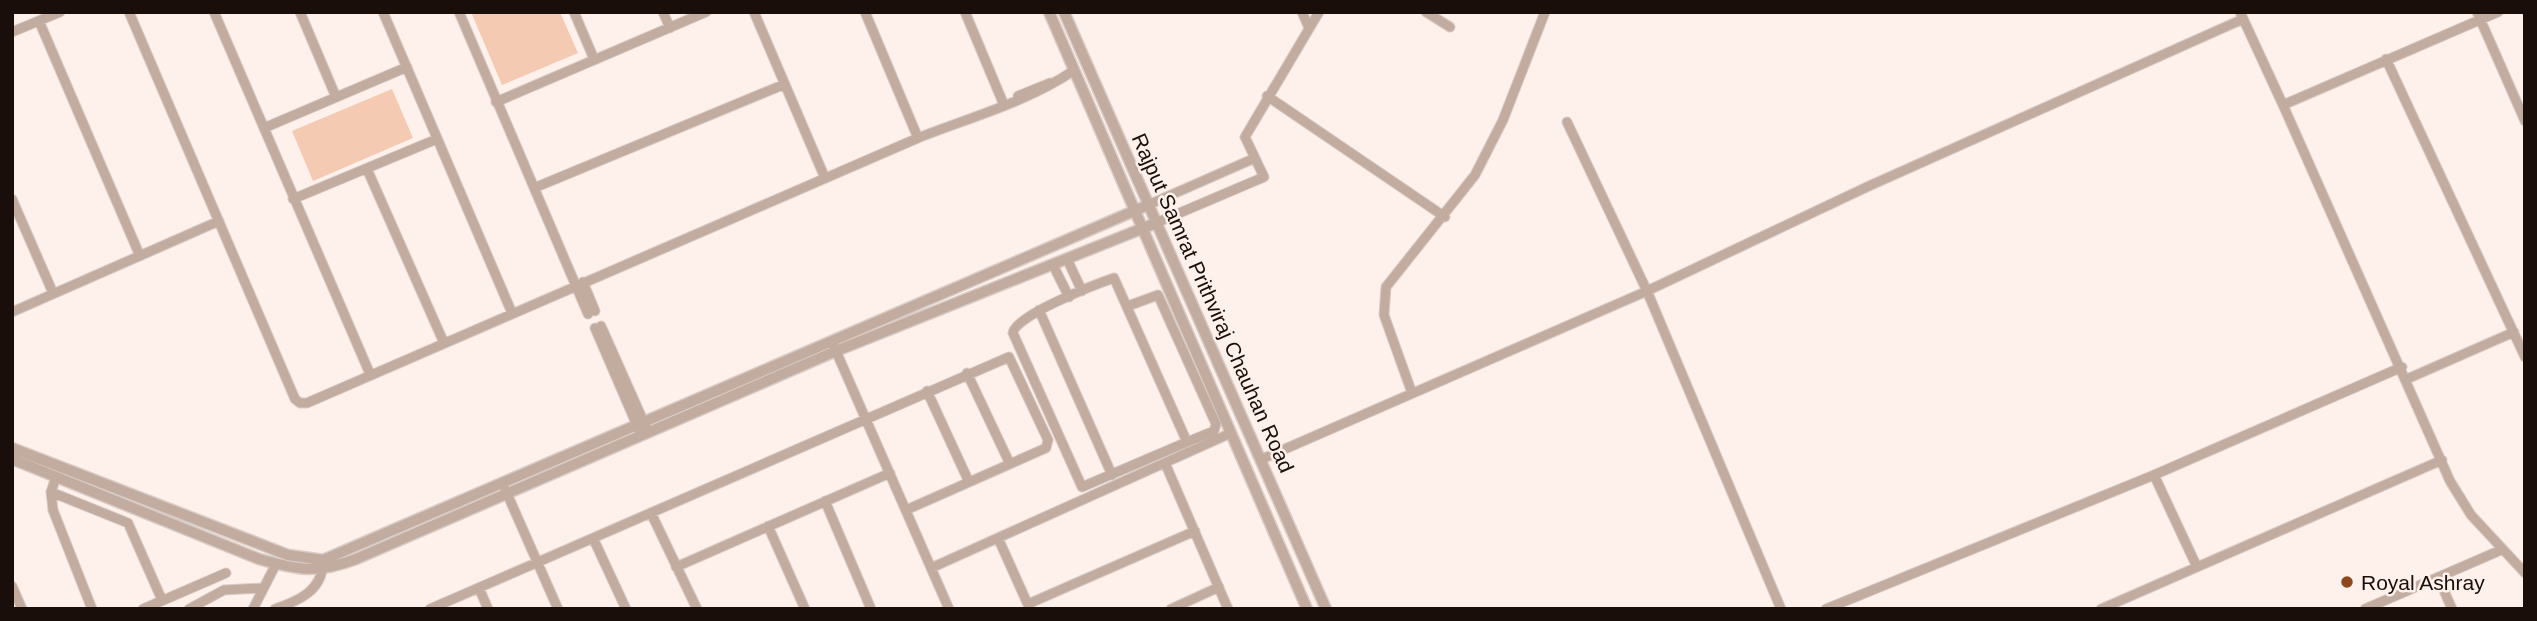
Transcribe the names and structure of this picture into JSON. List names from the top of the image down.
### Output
{
  "streets": {
    "street": ["Rajput Samrat Prithviraj Chauhan Road"]
  },
  "places": ["Royal Ashray"]
}
